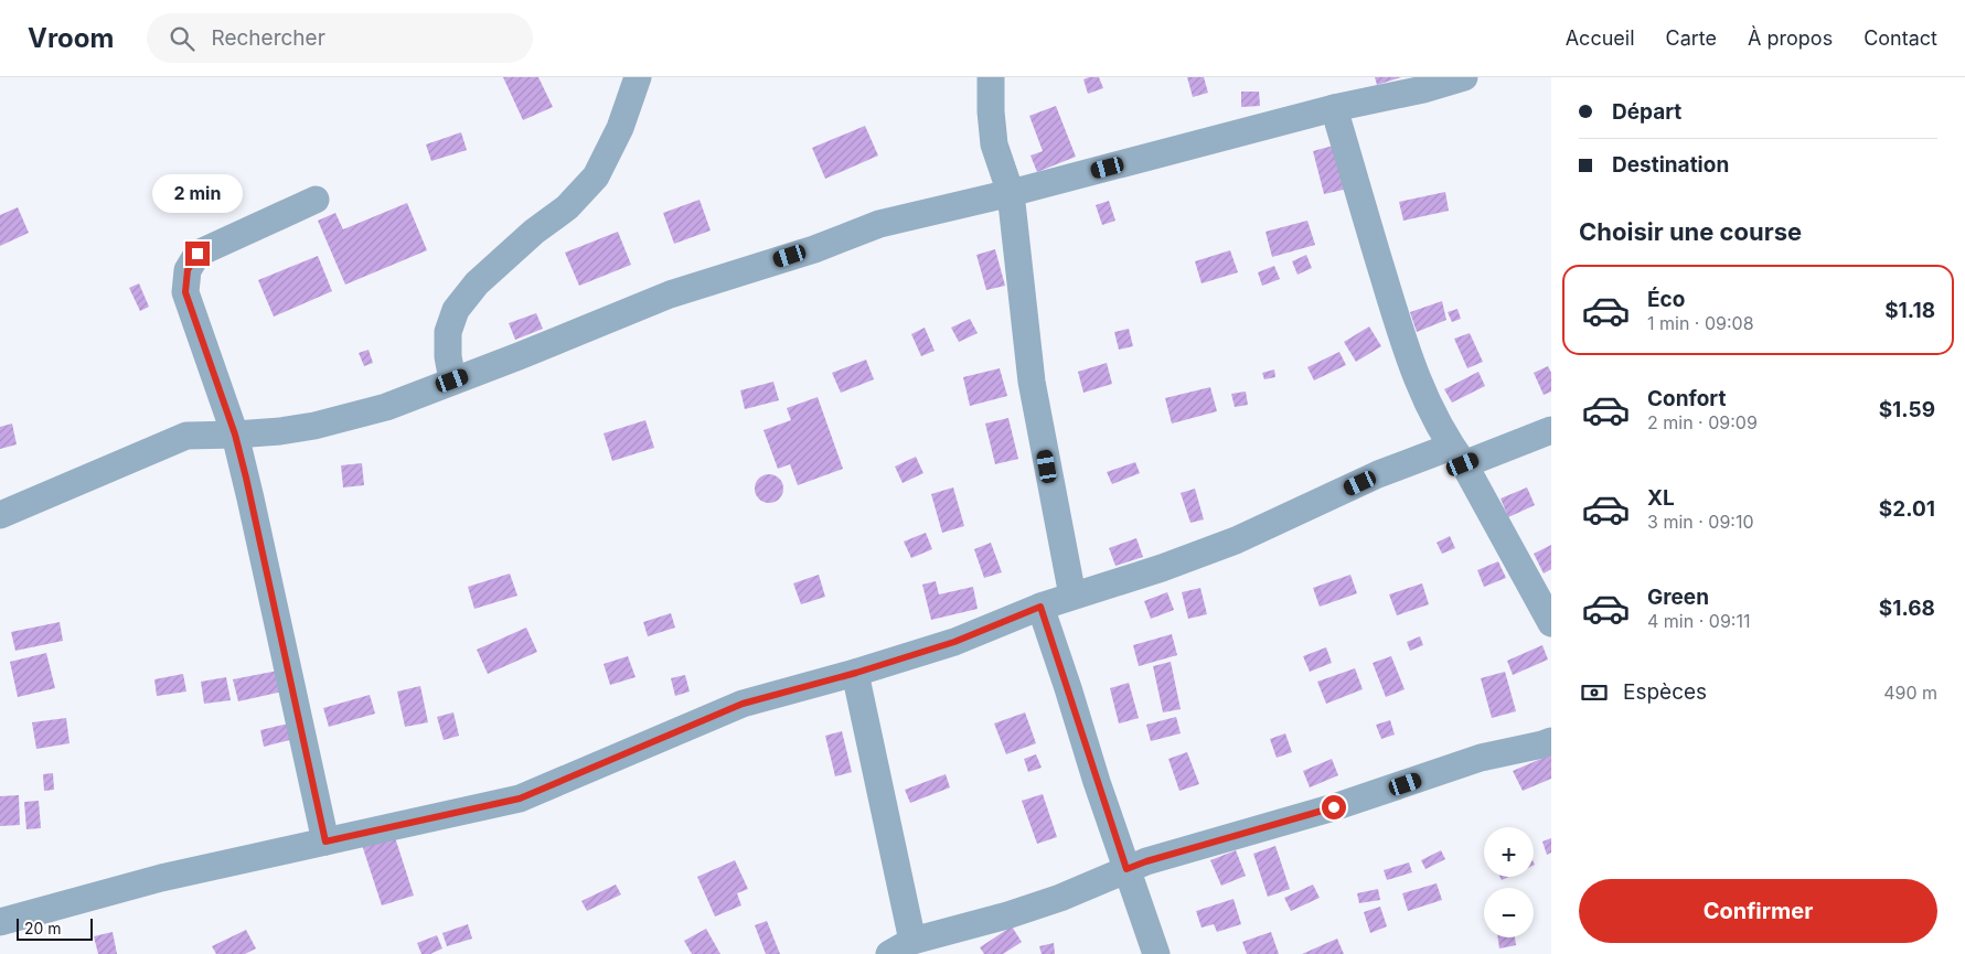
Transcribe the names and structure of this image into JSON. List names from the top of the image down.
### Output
{
  "scale_bar": "20 m",
  "page": {
    "header": "Vroom",
    "search": "Rechercher",
    "nav": [
      "Accueil",
      "Carte",
      "À propos",
      "Contact"
    ],
    "banner": ["Départ", "Destination"],
    "bubble": "2 min",
    "heading": "Choisir une course",
    "list": [
      {
        "name": "Éco",
        "note": "1 min · 09:08",
        "value": "$1.18"
      },
      {
        "name": "Confort",
        "note": "2 min · 09:09",
        "value": "$1.59"
      },
      {
        "name": "XL",
        "note": "3 min · 09:10",
        "value": "$2.01"
      },
      {
        "name": "Green",
        "note": "4 min · 09:11",
        "value": "$1.68"
      }
    ],
    "pay": ["Espèces", "490 m"],
    "map_buttons": ["+", "−"],
    "buttons": "Confirmer",
    "scale": "20 m"
  }
}
